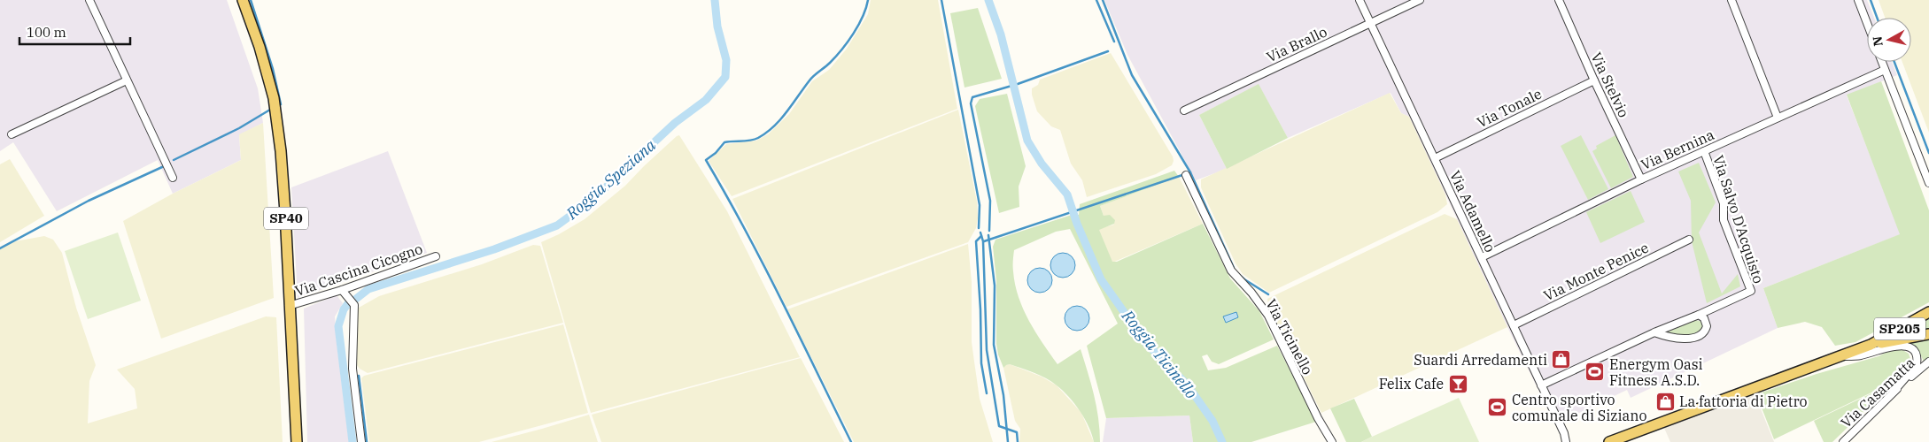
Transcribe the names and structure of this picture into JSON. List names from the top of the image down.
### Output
{
  "streets": {
    "main road": ["SP40", "SP205"],
    "street": [
      "Via Brallo",
      "Via Stelvio",
      "Via Tonale",
      "Via Bernina",
      "Via Adamello",
      "Via Salvo D'Acquisto",
      "Via Cascina Cicogno",
      "Via Monte Penice",
      "Via Ticinello",
      "Via Casamatta"
    ]
  },
  "crossings": [
    ["Via Brallo", "Via Adamello"],
    ["Via Stelvio", "Via Tonale"],
    ["Via Stelvio", "Via Bernina"],
    ["Via Tonale", "Via Adamello"],
    ["Via Bernina", "Via Adamello"],
    ["Via Bernina", "Via Salvo D'Acquisto"],
    ["Via Adamello", "Via Salvo D'Acquisto"],
    ["Via Adamello", "Via Monte Penice"],
    ["SP40", "Via Cascina Cicogno"]
  ],
  "water": ["Roggia Speziana", "Roggia Ticinello"],
  "places": {
    "shop": ["Suardi Arredamenti", "La fattoria di Pietro"],
    "sports": ["Energym Oasi Fitness A.S.D.", "Centro sportivo comunale di Siziano"],
    "bar": ["Felix Cafe"]
  },
  "scale_bar": "100 m",
  "north": "left"
}
